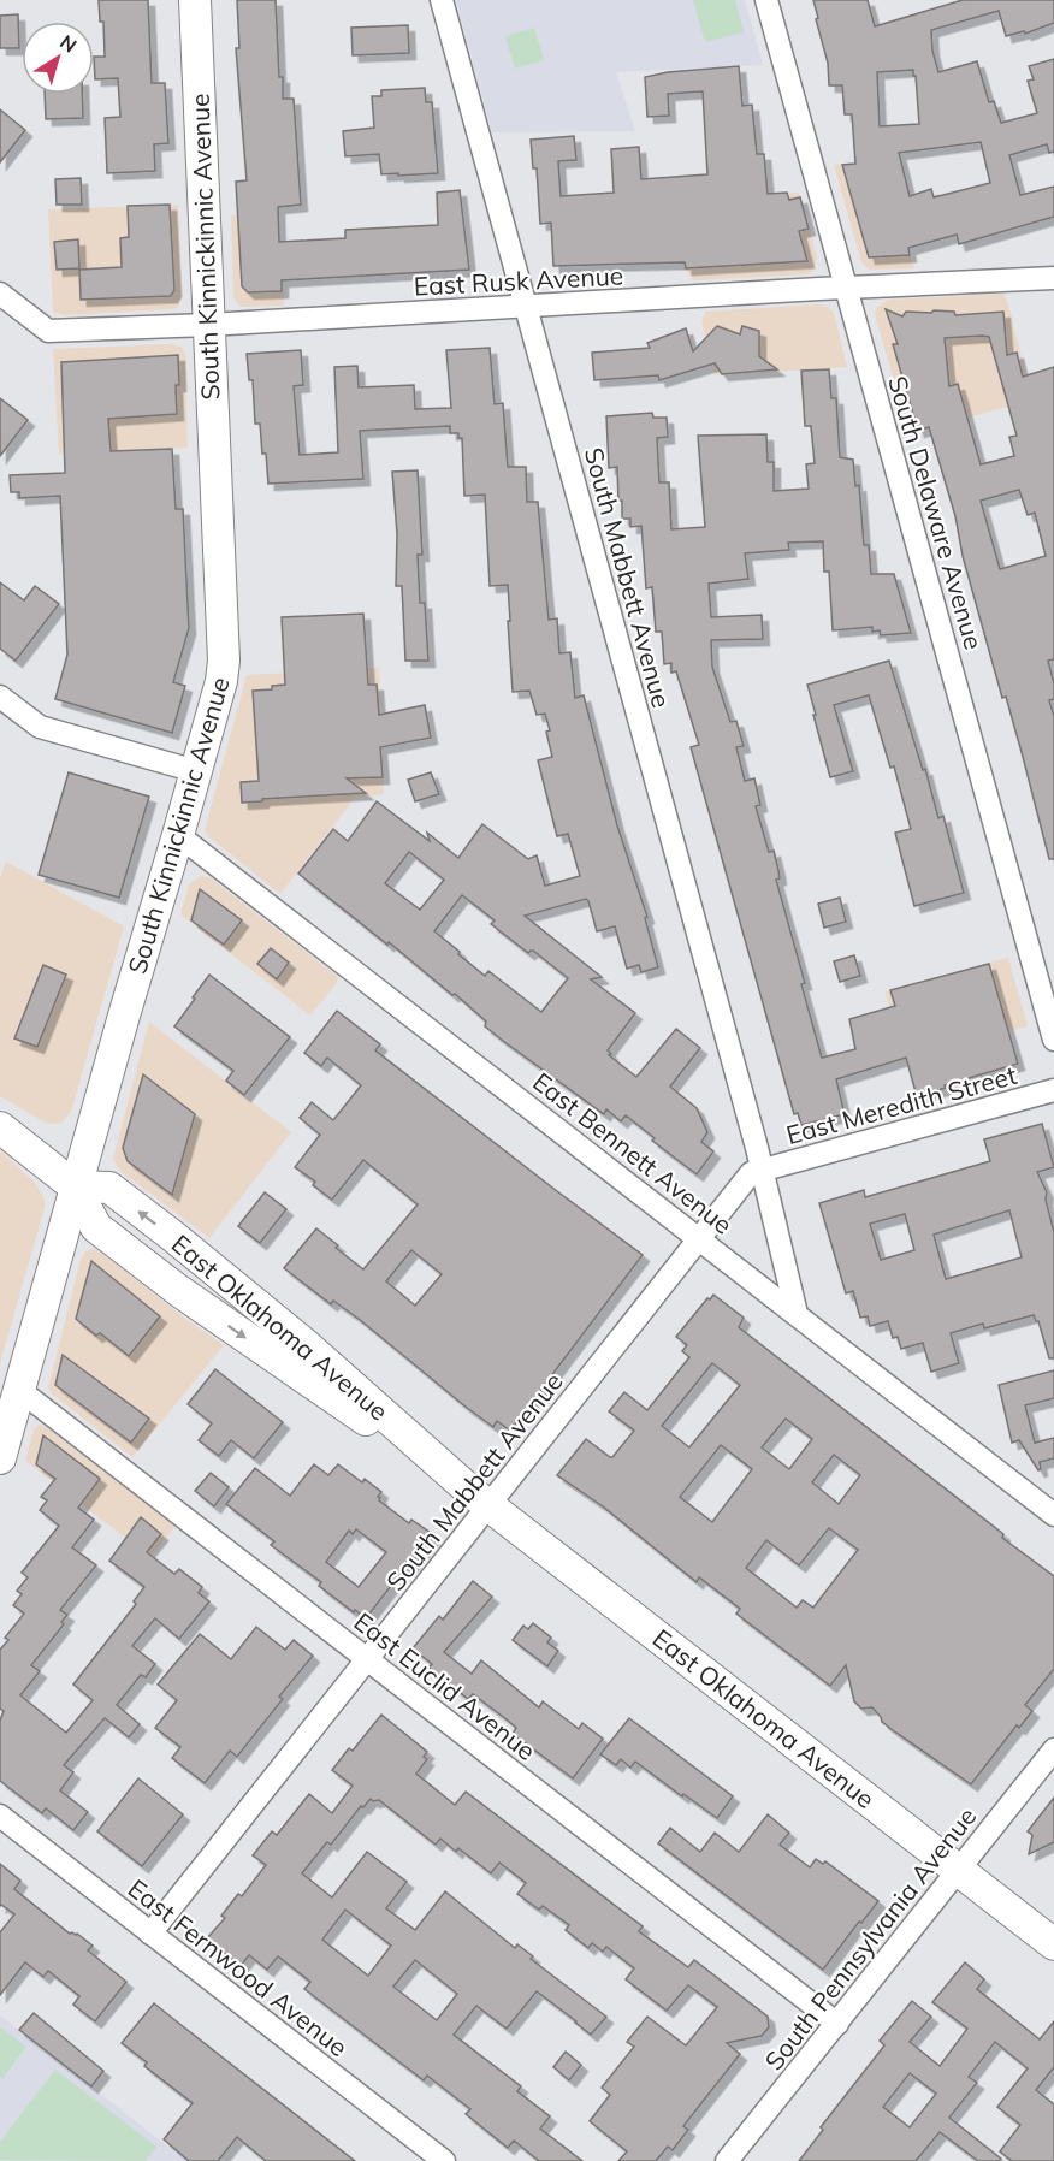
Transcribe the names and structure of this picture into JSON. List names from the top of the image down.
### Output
{
  "streets": {
    "main road": ["South Kinnickinnic Avenue", "East Oklahoma Avenue"],
    "street": [
      "East Rusk Avenue",
      "South Delaware Avenue",
      "South Mabbett Avenue",
      "East Meredith Street",
      "East Bennett Avenue",
      "East Euclid Avenue",
      "South Pennsylvania Avenue",
      "East Fernwood Avenue"
    ]
  },
  "crossings": [
    ["South Kinnickinnic Avenue", "East Rusk Avenue"],
    ["South Kinnickinnic Avenue", "East Bennett Avenue"],
    ["South Kinnickinnic Avenue", "East Oklahoma Avenue"],
    ["South Kinnickinnic Avenue", "East Euclid Avenue"],
    ["East Rusk Avenue", "South Delaware Avenue"],
    ["East Rusk Avenue", "South Mabbett Avenue"],
    ["South Mabbett Avenue", "East Meredith Street"],
    ["South Mabbett Avenue", "East Bennett Avenue"],
    ["South Mabbett Avenue", "East Oklahoma Avenue"],
    ["South Mabbett Avenue", "East Euclid Avenue"],
    ["South Mabbett Avenue", "East Fernwood Avenue"],
    ["East Oklahoma Avenue", "South Pennsylvania Avenue"],
    ["East Euclid Avenue", "South Pennsylvania Avenue"]
  ],
  "north": "top right"
}
